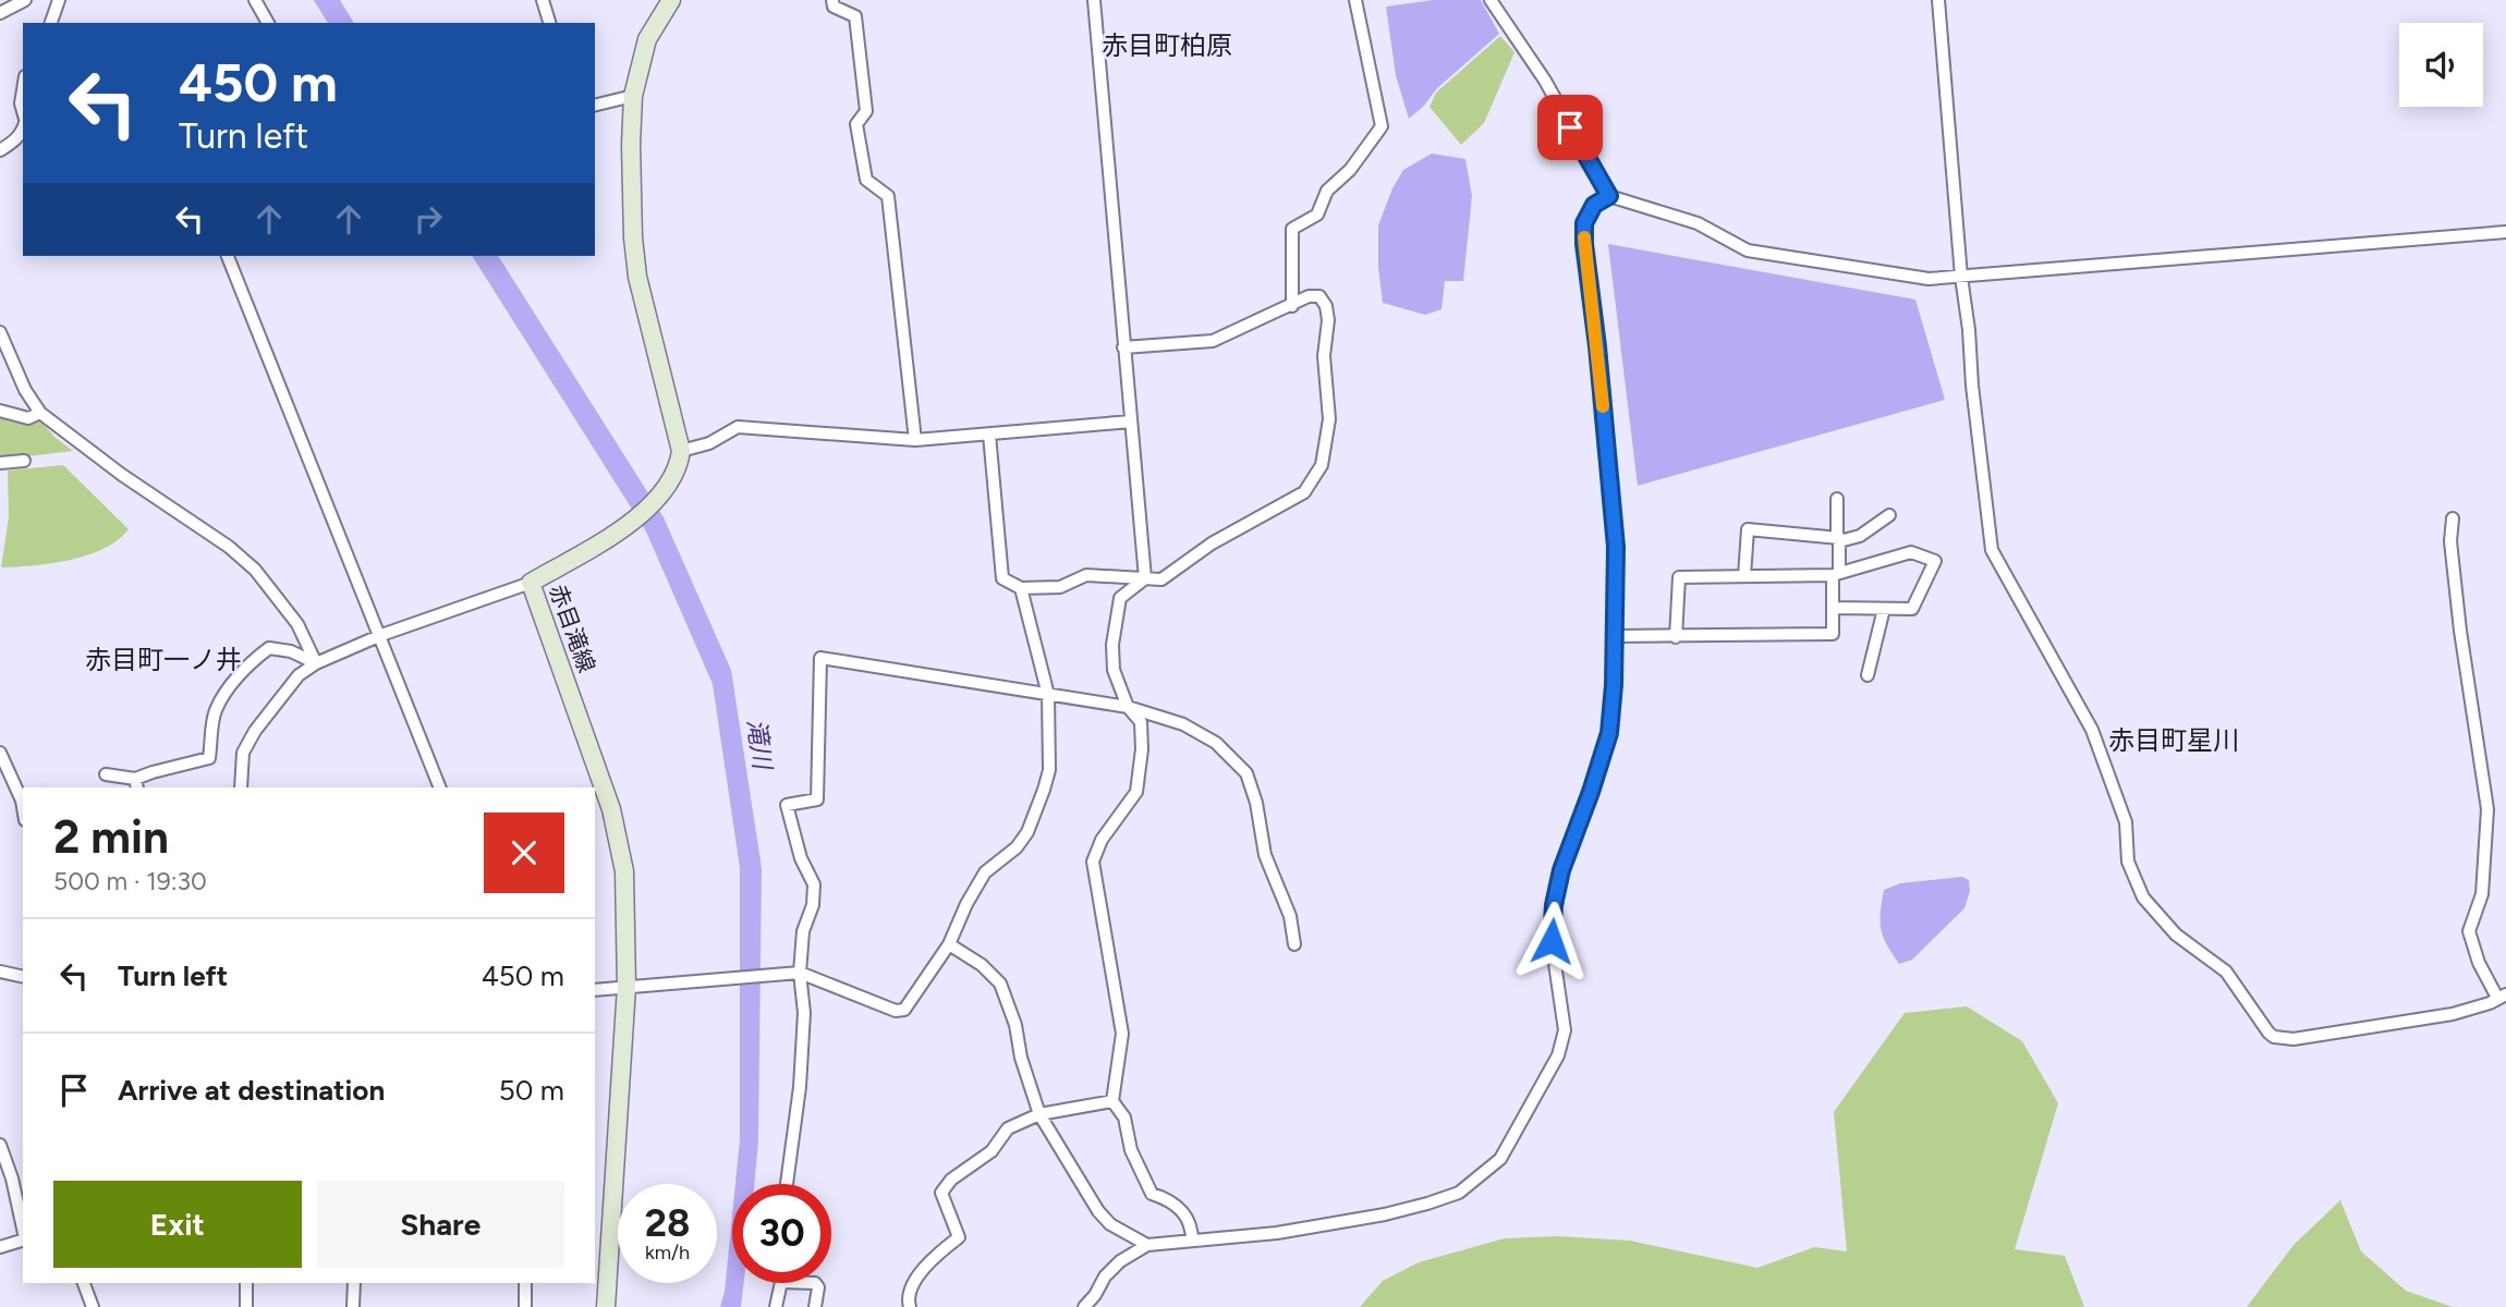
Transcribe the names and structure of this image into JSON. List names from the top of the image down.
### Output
{
  "streets": {
    "main road": ["赤目滝線"]
  },
  "districts": ["赤目町柏原", "赤目町一ノ井", "赤目町星川"],
  "water": ["滝川"],
  "page": {
    "turn": ["450 m", "Turn left"],
    "heading": ["2 min", "500 m · 19:30"],
    "list": [
      {
        "name": "Turn left",
        "value": "450 m"
      },
      {
        "name": "Arrive at destination",
        "value": "50 m"
      }
    ],
    "buttons": ["Exit", "Share"],
    "speed": "28 km/h",
    "limit": "30"
  }
}
